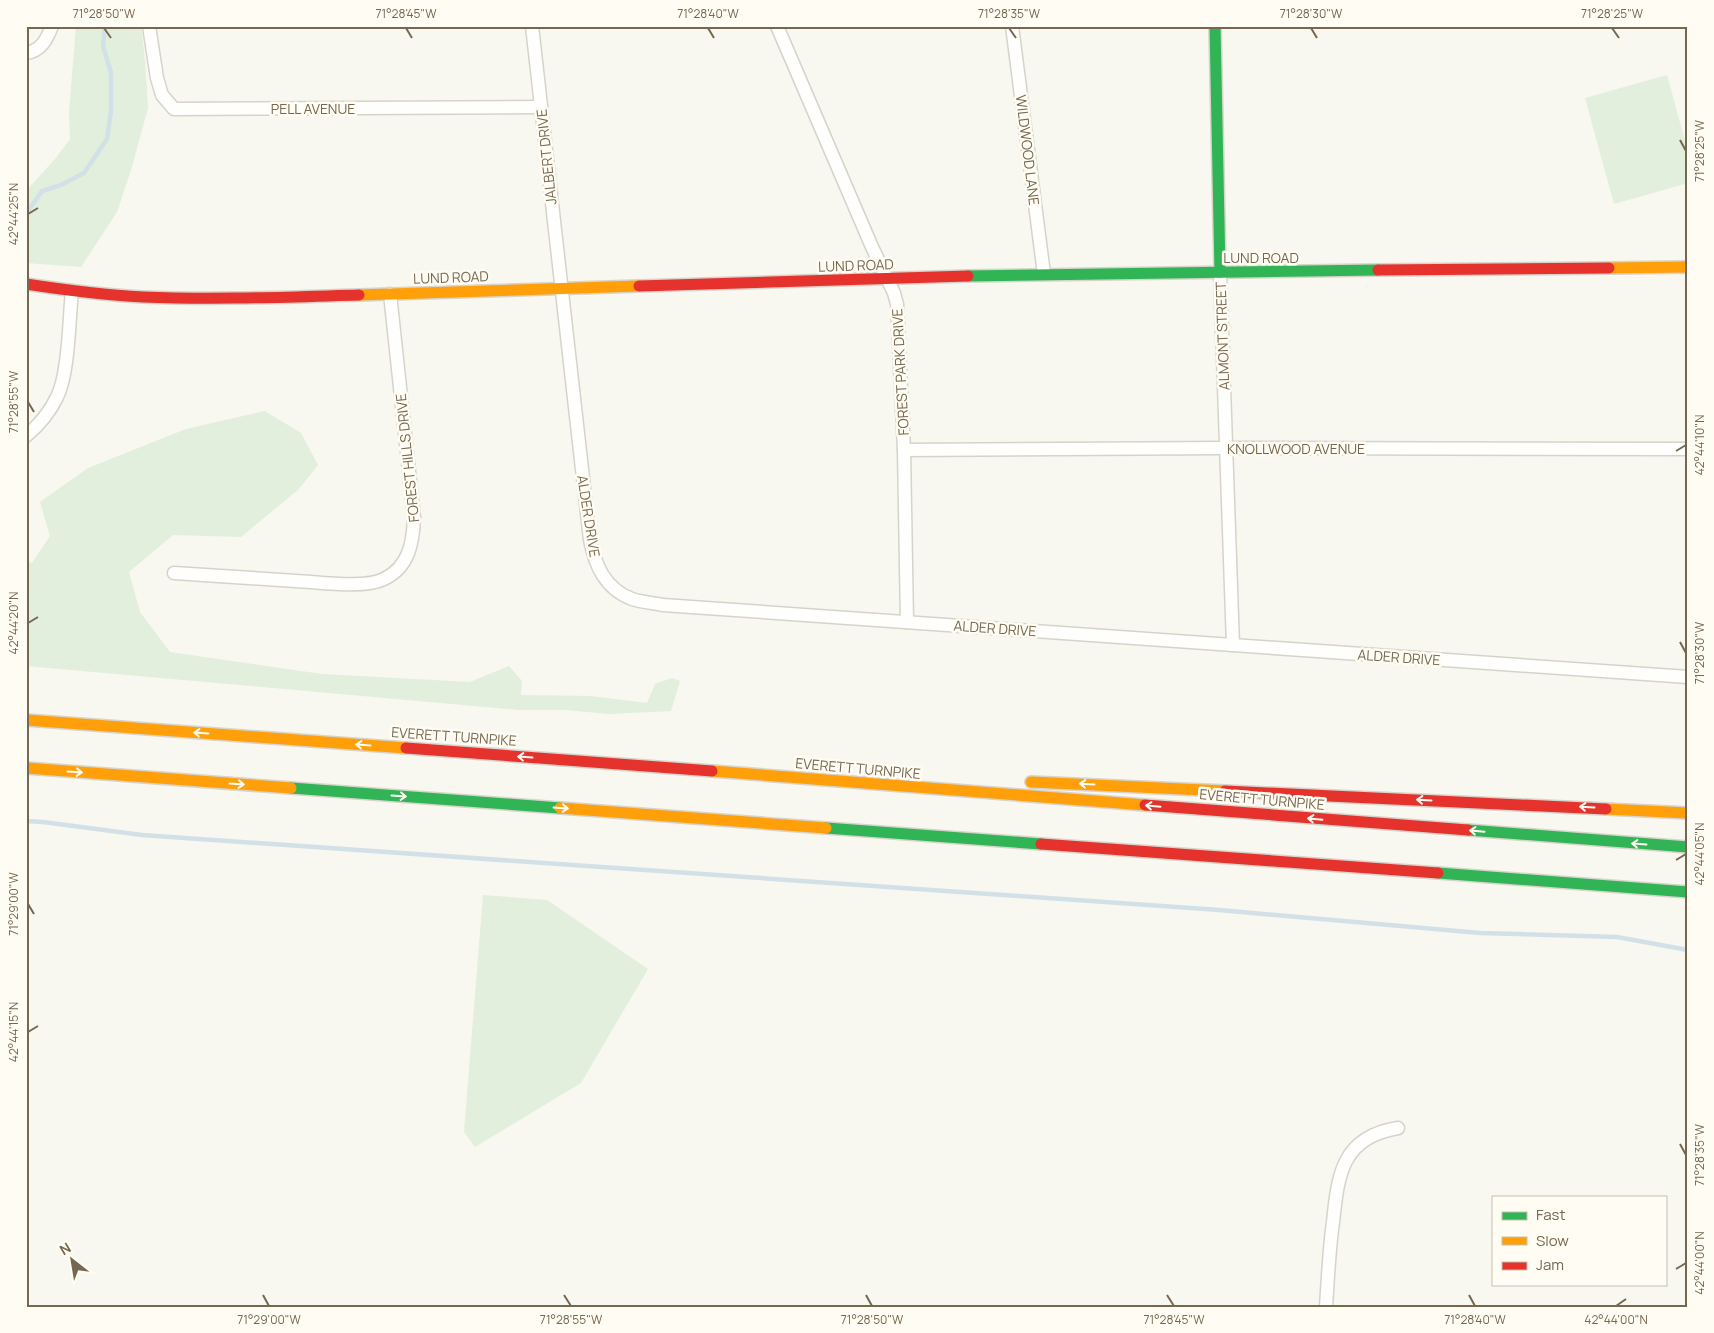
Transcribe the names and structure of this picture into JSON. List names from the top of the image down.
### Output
{
  "streets": {
    "main road": ["LUND ROAD", "ALMONT STREET", "EVERETT TURNPIKE"],
    "street": [
      "PELL AVENUE",
      "WILDWOOD LANE",
      "JALBERT DRIVE",
      "FOREST PARK DRIVE",
      "KNOLLWOOD AVENUE",
      "FOREST HILLS DRIVE",
      "ALDER DRIVE"
    ]
  },
  "crossings": [
    ["PELL AVENUE", "JALBERT DRIVE"],
    ["WILDWOOD LANE", "LUND ROAD"],
    ["JALBERT DRIVE", "LUND ROAD"],
    ["JALBERT DRIVE", "ALDER DRIVE"],
    ["LUND ROAD", "ALMONT STREET"],
    ["LUND ROAD", "FOREST PARK DRIVE"],
    ["LUND ROAD", "FOREST HILLS DRIVE"],
    ["LUND ROAD", "ALDER DRIVE"],
    ["ALMONT STREET", "KNOLLWOOD AVENUE"],
    ["ALMONT STREET", "ALDER DRIVE"],
    ["FOREST PARK DRIVE", "KNOLLWOOD AVENUE"],
    ["FOREST PARK DRIVE", "ALDER DRIVE"]
  ],
  "legend": ["Fast", "Slow", "Jam"],
  "north": "top left",
  "coordinates": [
    "71°28'50\"W",
    "71°28'45\"W",
    "71°28'40\"W",
    "71°28'35\"W",
    "71°28'30\"W",
    "71°28'25\"W",
    "42°44'25\"N",
    "71°28'55\"W",
    "42°44'10\"N",
    "42°44'20\"N",
    "42°44'05\"N",
    "71°29'00\"W",
    "42°44'15\"N",
    "42°44'00\"N"
  ]
}
